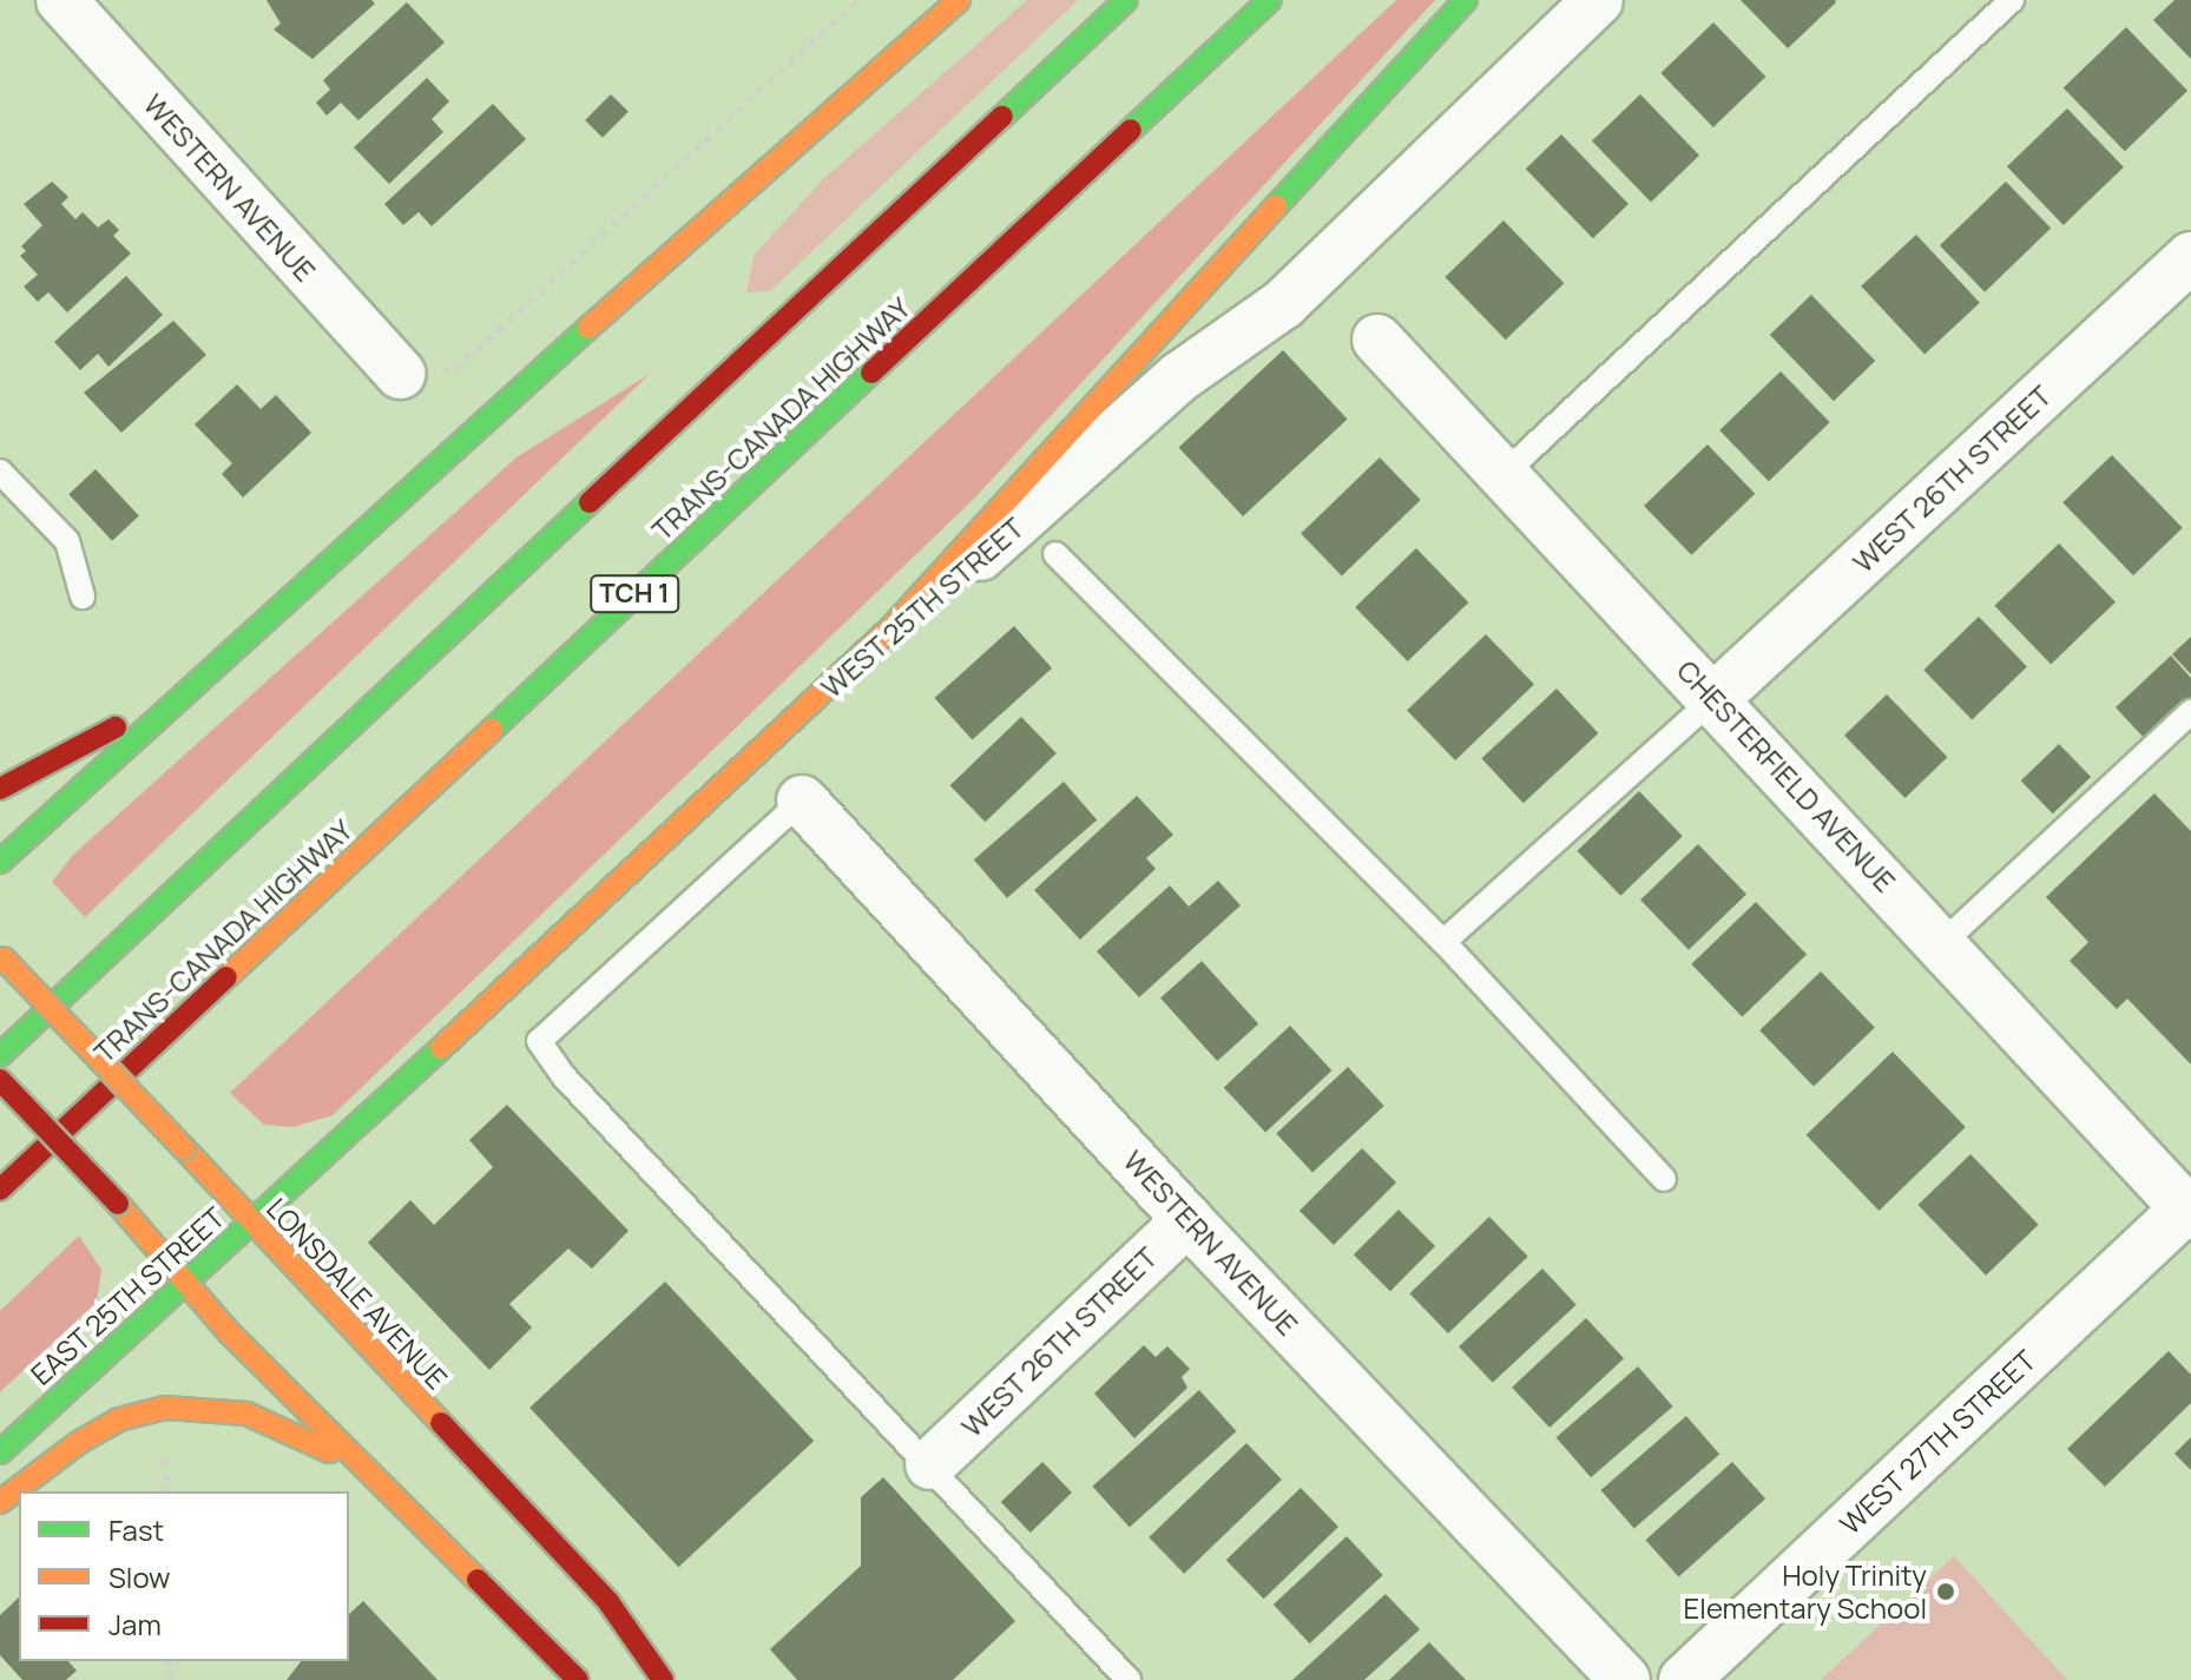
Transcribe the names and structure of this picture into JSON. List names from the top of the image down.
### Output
{
  "streets": {
    "main road": [
      "TRANS-CANADA HIGHWAY",
      "TCH 1",
      "WEST 25TH STREET",
      "LONSDALE AVENUE",
      "EAST 25TH STREET"
    ],
    "street": [
      "WESTERN AVENUE",
      "WEST 26TH STREET",
      "CHESTERFIELD AVENUE",
      "WEST 27TH STREET"
    ]
  },
  "crossings": [
    ["WESTERN AVENUE", "WEST 26TH STREET"],
    ["WEST 26TH STREET", "CHESTERFIELD AVENUE"],
    ["WEST 25TH STREET", "LONSDALE AVENUE"],
    ["WEST 25TH STREET", "EAST 25TH STREET"],
    ["CHESTERFIELD AVENUE", "WEST 27TH STREET"],
    ["LONSDALE AVENUE", "EAST 25TH STREET"]
  ],
  "places": ["Holy Trinity Elementary School"],
  "legend": ["Fast", "Slow", "Jam"]
}
